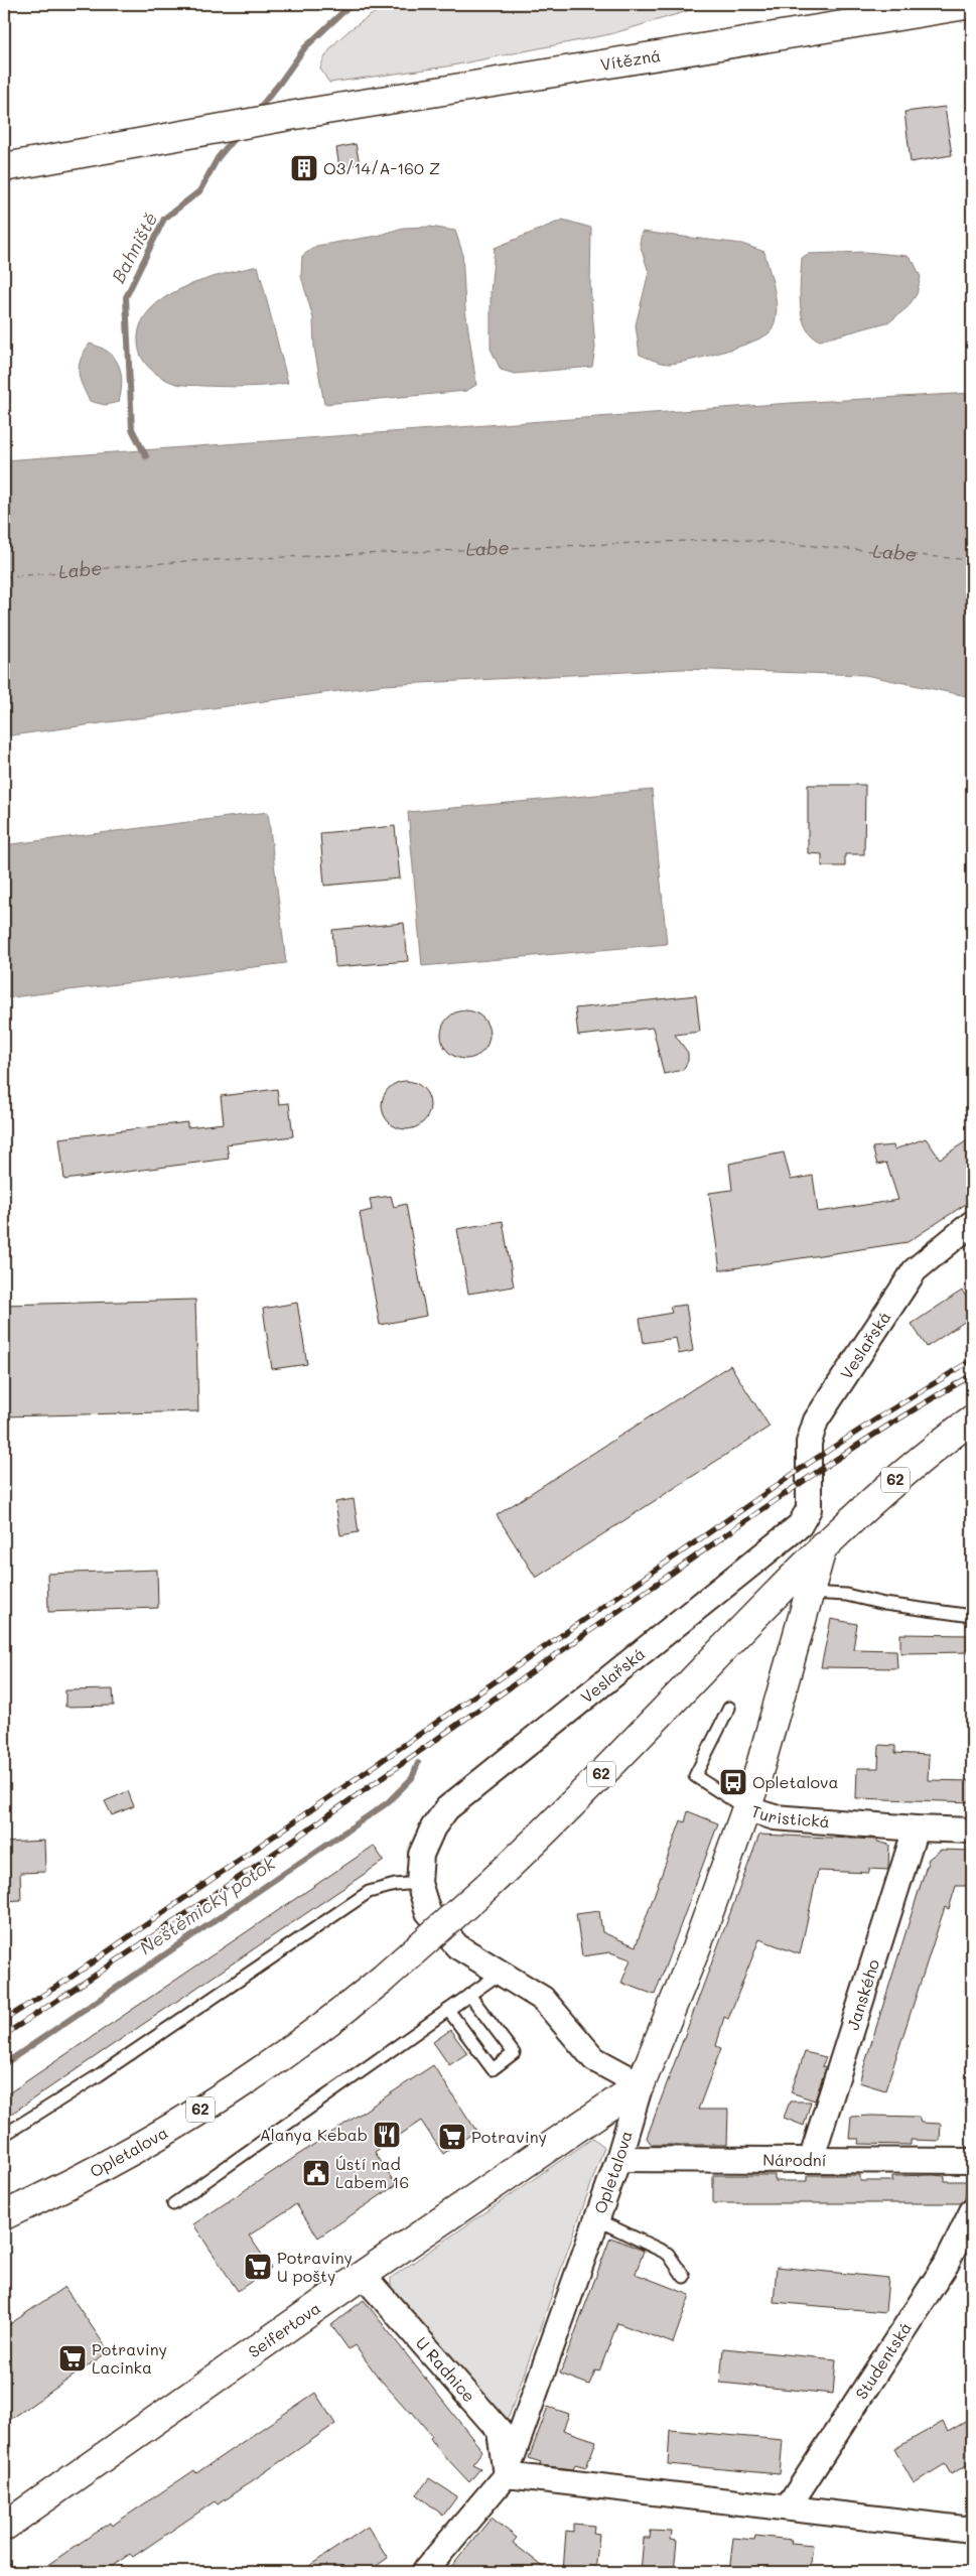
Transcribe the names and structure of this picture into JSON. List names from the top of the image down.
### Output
{
  "streets": {
    "main road": [
      "Vítězná",
      "62",
      "Opletalova",
      "Seifertova"
    ],
    "street": [
      "Veslařská",
      "Turistická",
      "Janského",
      "Národní",
      "Studentská",
      "U Radnice"
    ]
  },
  "crossings": [
    ["Veslařská", "Opletalova"],
    ["Veslařská", "Seifertova"],
    ["Turistická", "Janského"],
    ["Turistická", "Opletalova"],
    ["Janského", "Národní"],
    ["Opletalova", "Národní"],
    ["Opletalova", "Seifertova"],
    ["Opletalova", "U Radnice"],
    ["Seifertova", "U Radnice"]
  ],
  "water": ["Bahniště", "Labe", "Neštěmický potok"],
  "places": {
    "building": ["O3/14/A-160 Z"],
    "bus stop": ["Opletalova"],
    "restaurant": ["Alanya Kebab"],
    "supermarket": ["Potraviny", "Potraviny U pošty", "Potraviny Lacinka"],
    "public building": ["Ústí nad Labem 16"]
  }
}
